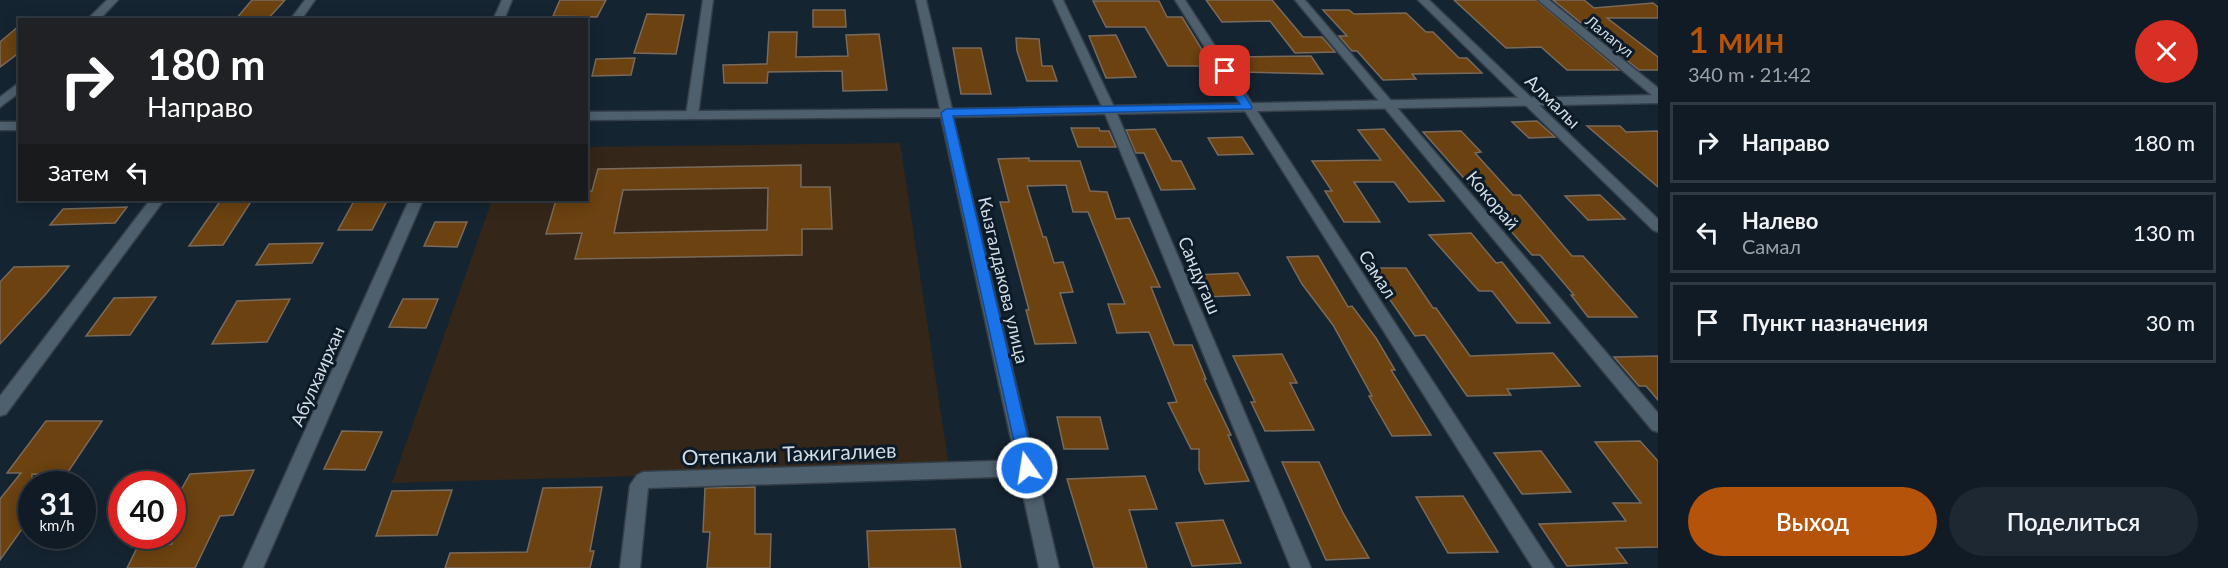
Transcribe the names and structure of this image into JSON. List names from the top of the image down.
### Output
{
  "streets": {
    "street": [
      "Лалагул",
      "Алмалы",
      "Кокорай",
      "Самал",
      "Сандугаш",
      "Кызгалдакова улица",
      "Абулхаирхан",
      "Отепкали Тажигалиев"
    ]
  },
  "crossings": [
    ["Кызгалдакова улица", "Отепкали Тажигалиев"]
  ],
  "page": {
    "heading": ["1 мин", "340 m · 21:42"],
    "turn": ["180 m", "Направо"],
    "list": [
      {
        "name": "Направо",
        "value": "180 m"
      },
      {
        "name": "Налево",
        "note": "Самал",
        "value": "130 m"
      },
      {
        "name": "Пункт назначения",
        "value": "30 m"
      }
    ],
    "then": "Затем",
    "speed": "31 km/h",
    "limit": "40",
    "buttons": ["Выход", "Поделиться"]
  }
}
